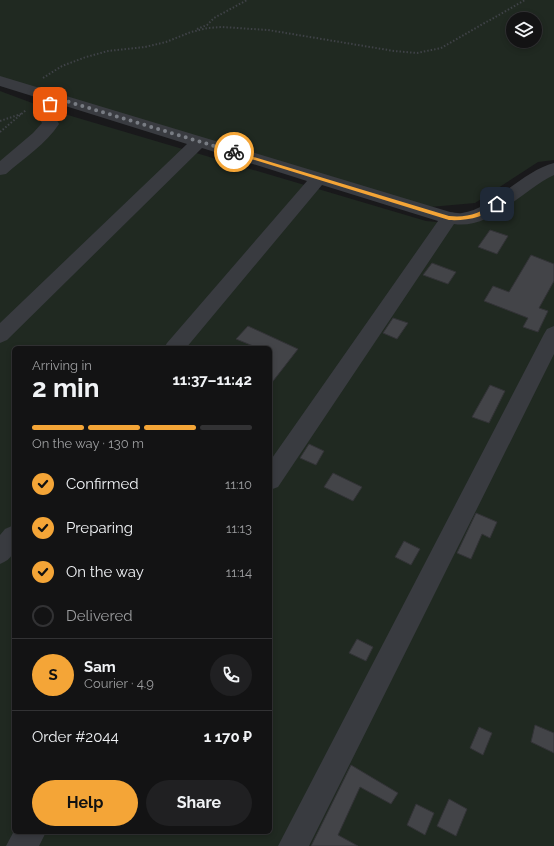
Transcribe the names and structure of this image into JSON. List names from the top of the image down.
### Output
{
  "page": {
    "heading": ["2 min", "Arriving in", "11:37–11:42"],
    "panel": [
      "Sam",
      "Courier · 4.9",
      "Order #2044",
      "1 170 ₽"
    ],
    "bar": "On the way · 130 m",
    "list": [
      ["Confirmed", "11:10"],
      ["Preparing", "11:13"],
      ["On the way", "11:14"],
      "Delivered"
    ],
    "round": "S",
    "buttons": ["Help", "Share"]
  }
}
